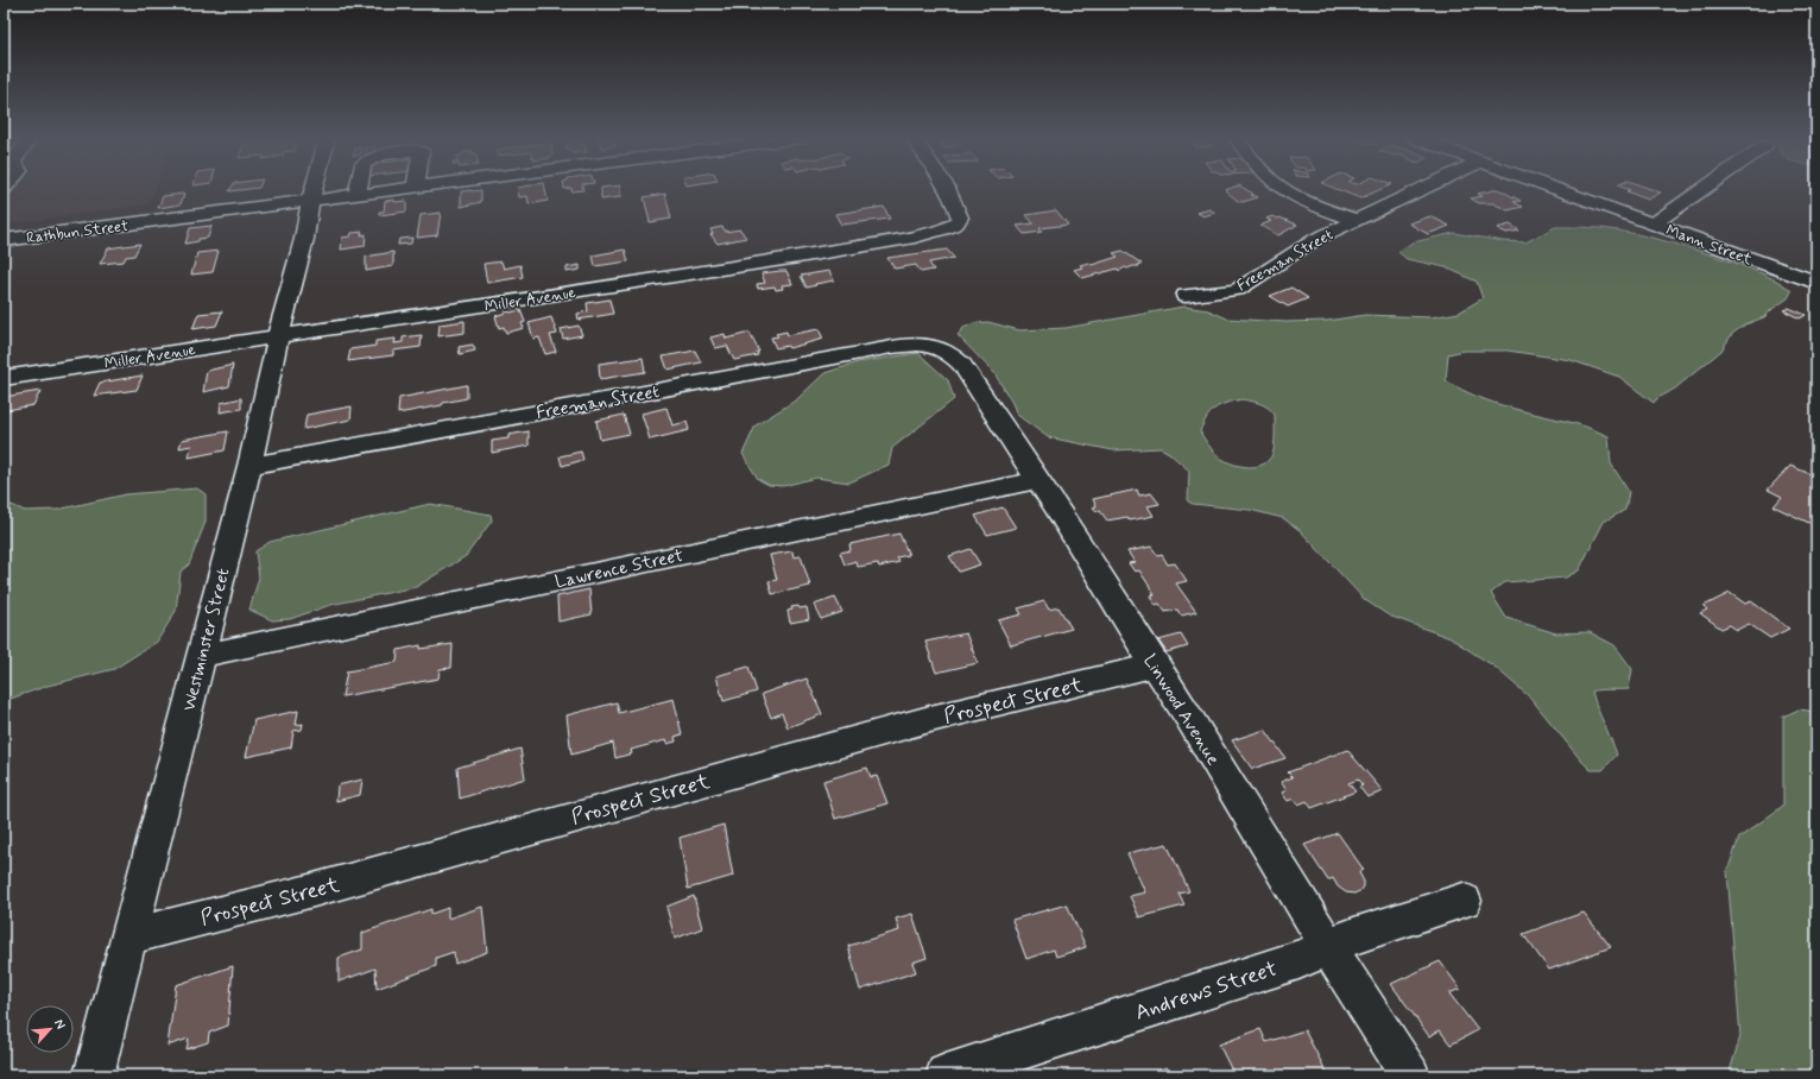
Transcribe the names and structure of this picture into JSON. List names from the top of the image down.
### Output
{
  "streets": {
    "street": [
      "Rathbun Street",
      "Mann Street",
      "Freeman Street",
      "Miller Avenue",
      "Lawrence Street",
      "Westminster Street",
      "Prospect Street",
      "Linwood Avenue",
      "Andrews Street"
    ]
  },
  "crossings": [
    ["Rathbun Street", "Westminster Street"],
    ["Freeman Street", "Westminster Street"],
    ["Freeman Street", "Linwood Avenue"],
    ["Miller Avenue", "Westminster Street"],
    ["Lawrence Street", "Westminster Street"],
    ["Lawrence Street", "Linwood Avenue"],
    ["Westminster Street", "Prospect Street"],
    ["Prospect Street", "Linwood Avenue"],
    ["Linwood Avenue", "Andrews Street"]
  ],
  "north": "top right"
}
